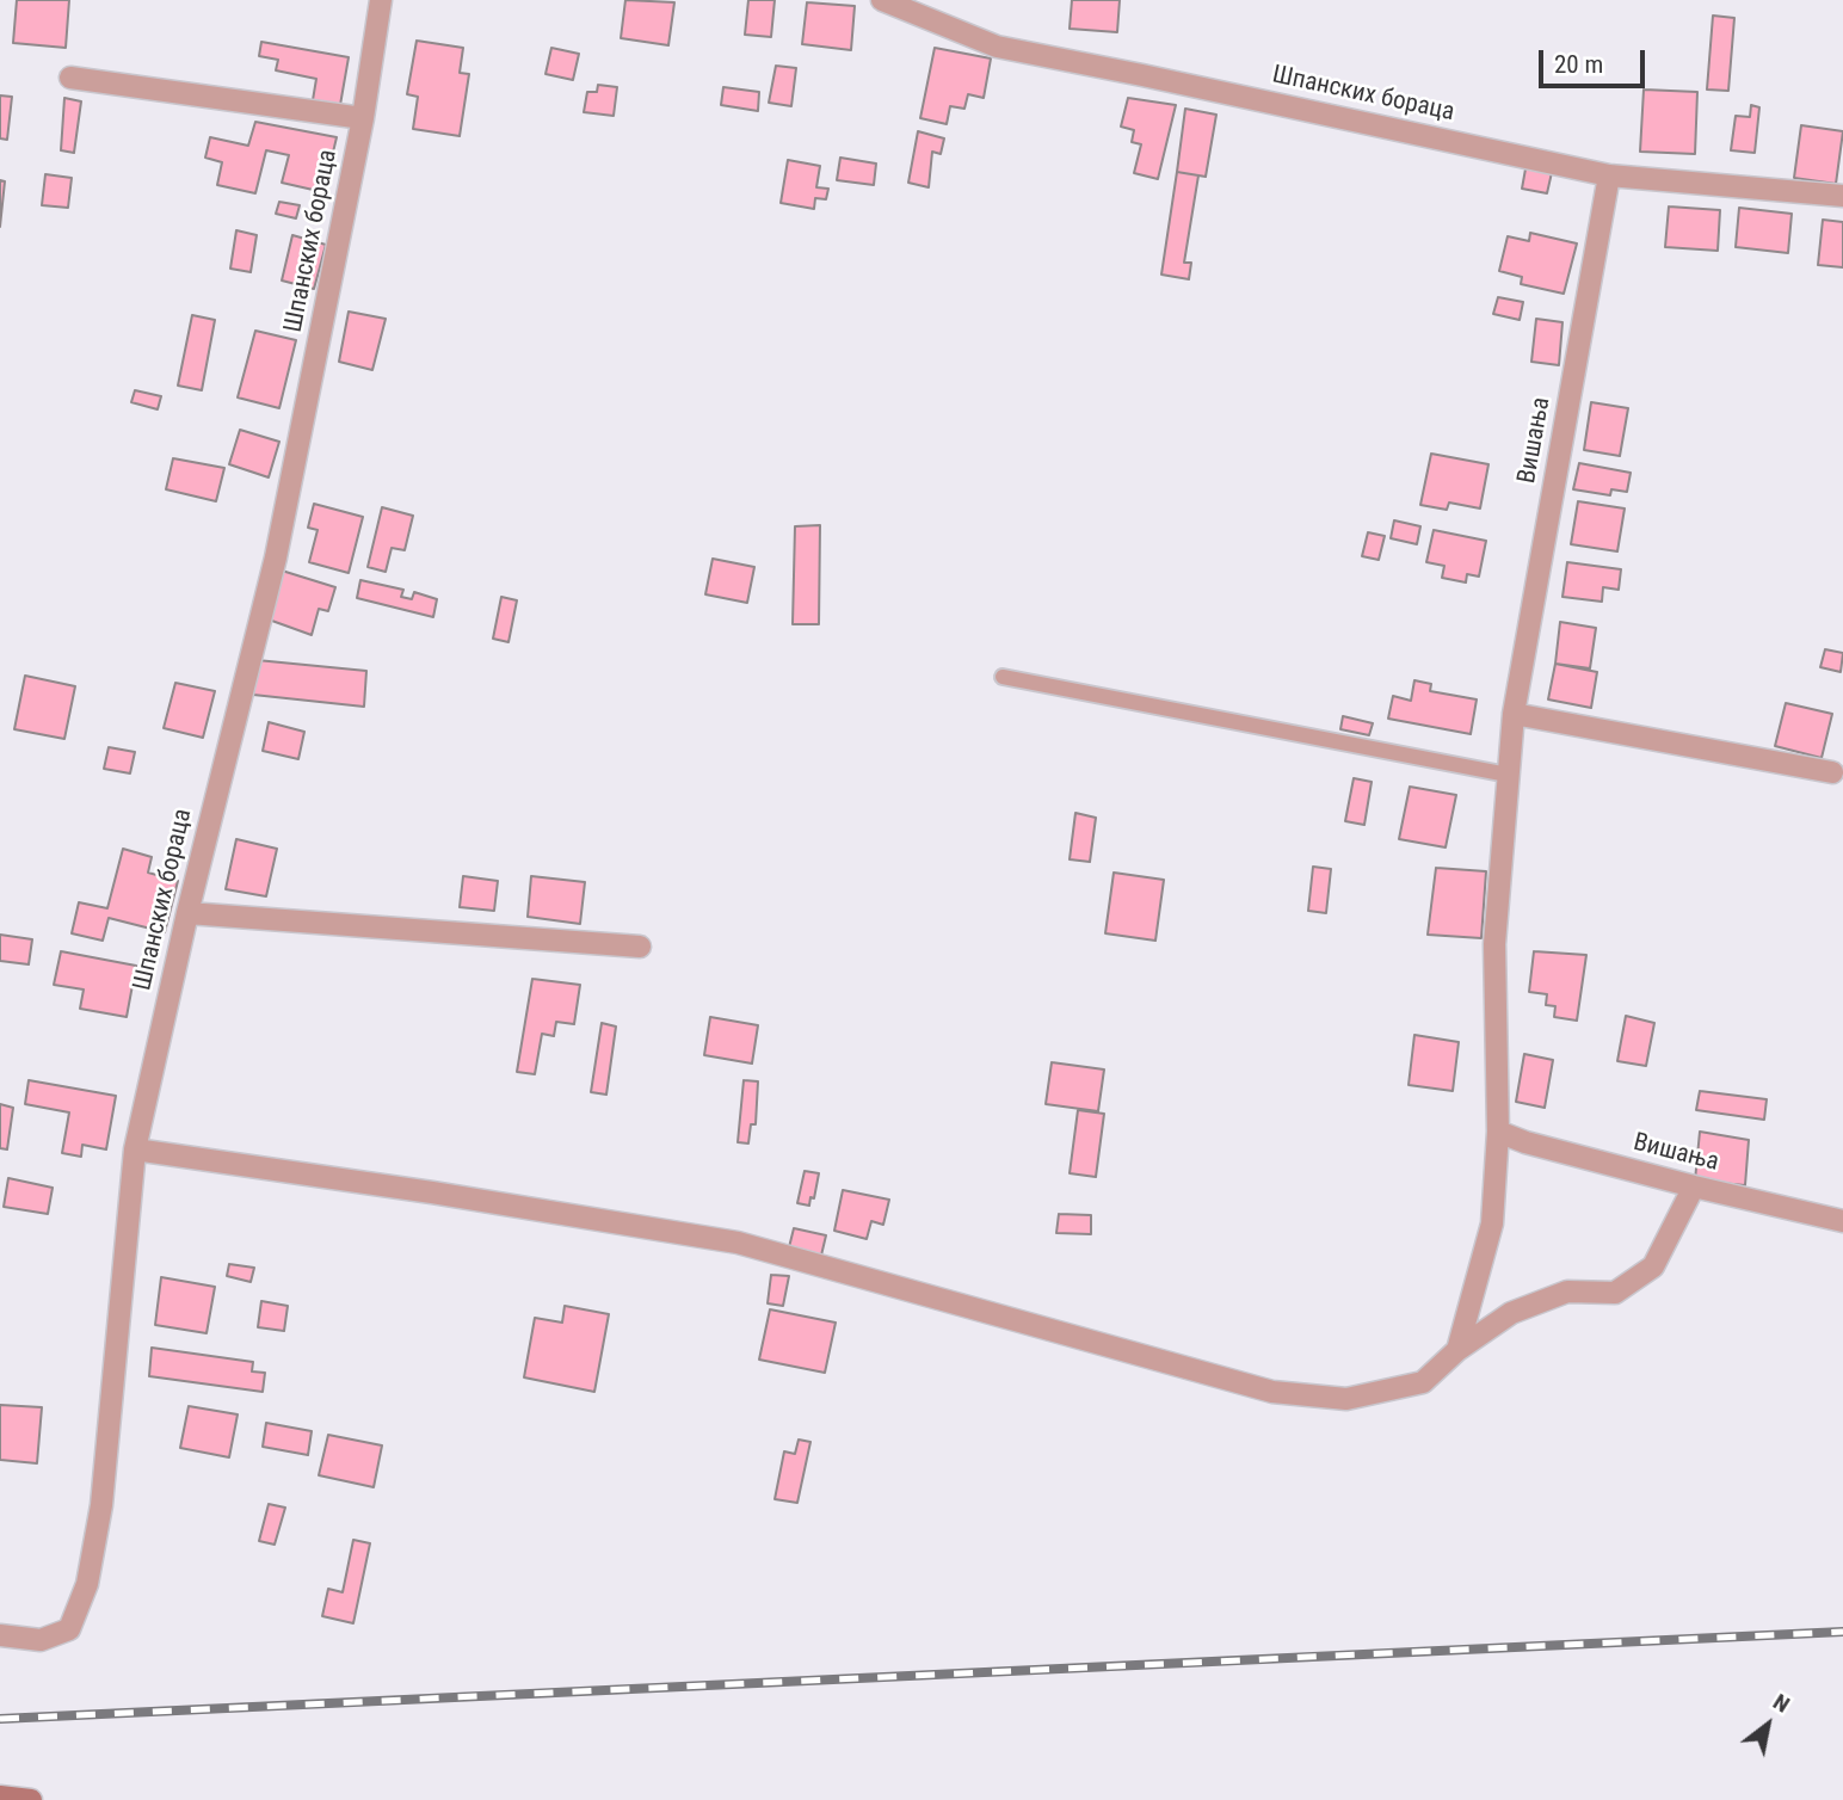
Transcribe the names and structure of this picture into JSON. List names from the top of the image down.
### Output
{
  "streets": {
    "street": ["Шпанских бораца", "Вишања"]
  },
  "crossings": [
    ["Шпанских бораца", "Вишања"]
  ],
  "scale_bar": "20 m",
  "north": "top right"
}
